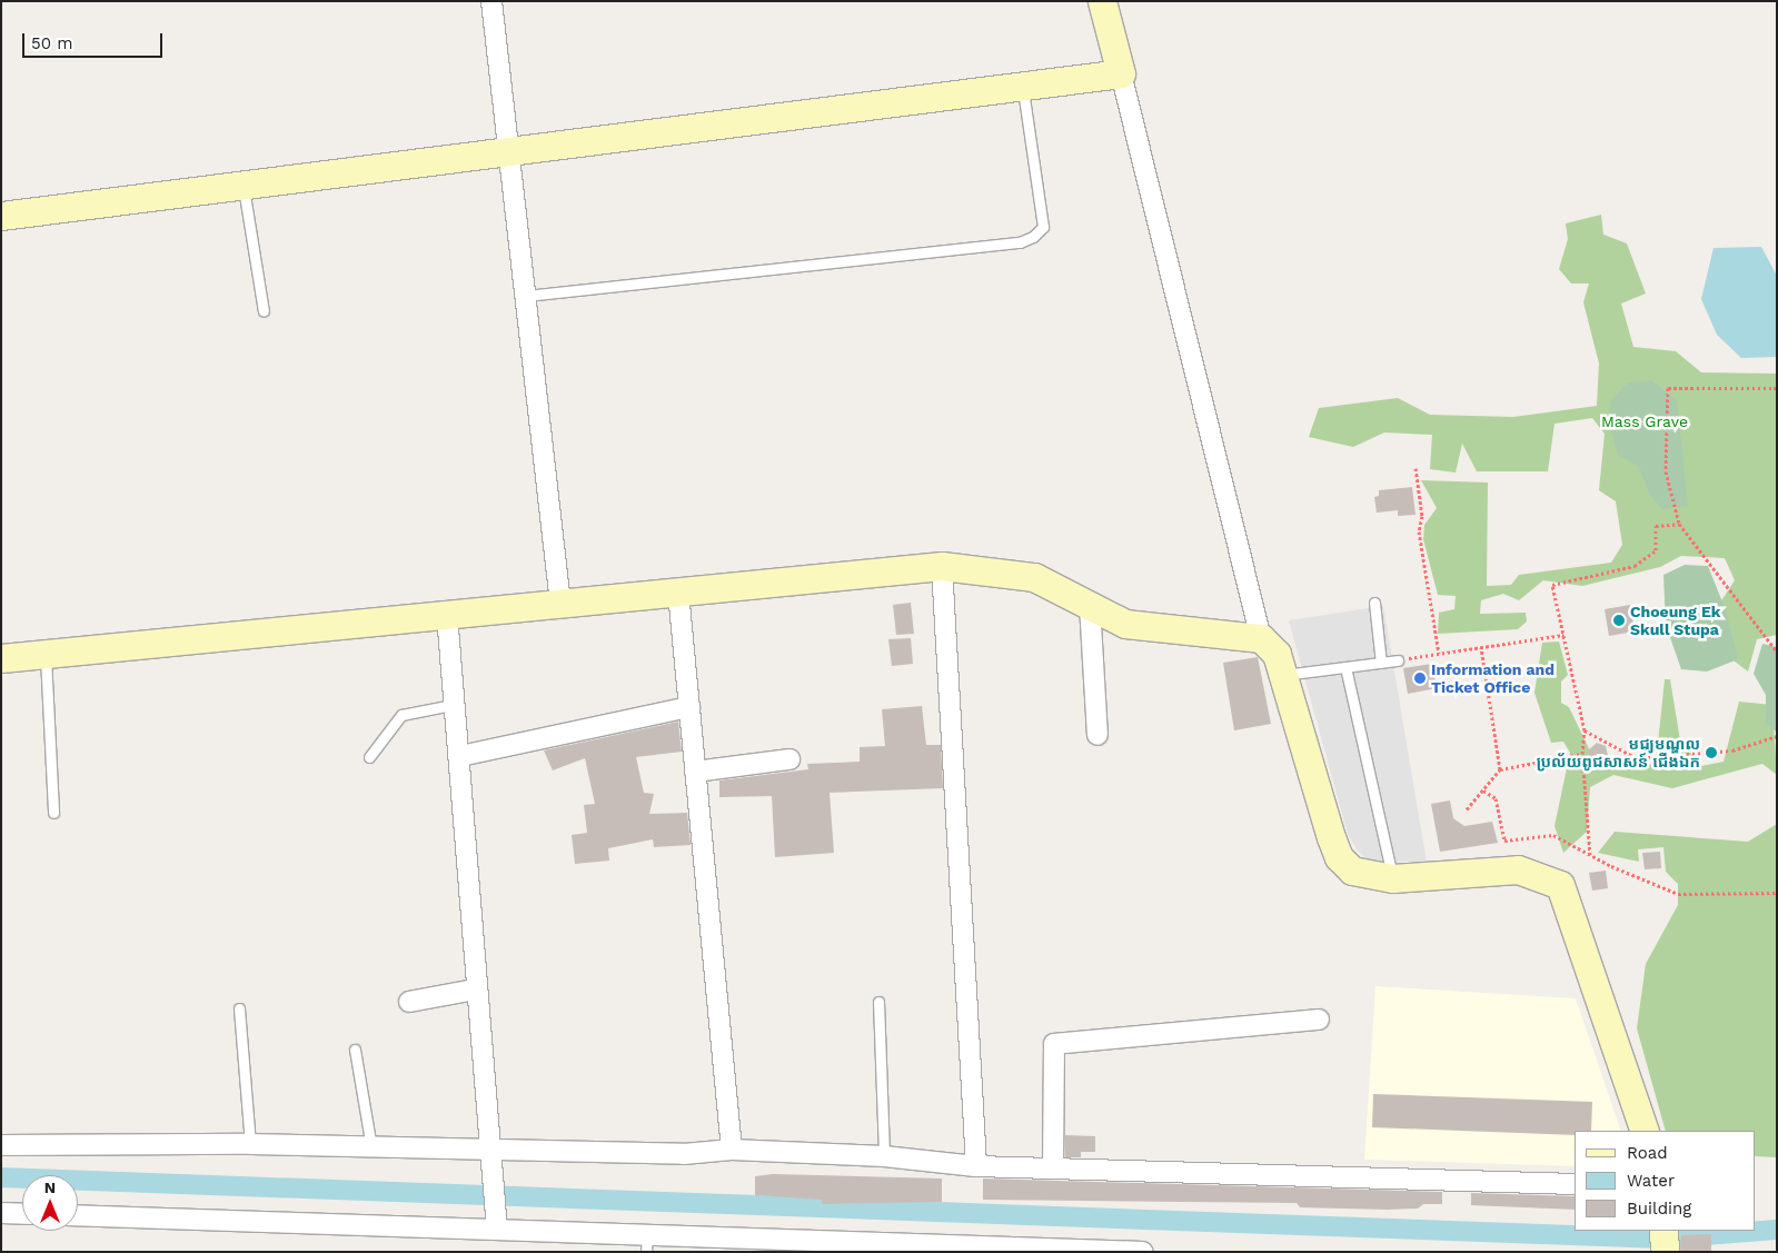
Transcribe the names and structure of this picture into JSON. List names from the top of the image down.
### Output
{
  "parks": ["Mass Grave"],
  "places": ["Choeung Ek Skull Stupa", "Information and Ticket Office", "មជ្ឈមណ្ឌល ប្រល័យពូជសាសន៍ ជើងឯក"],
  "legend": ["Road", "Water", "Building"],
  "scale_bar": "50 m",
  "north": "top"
}
